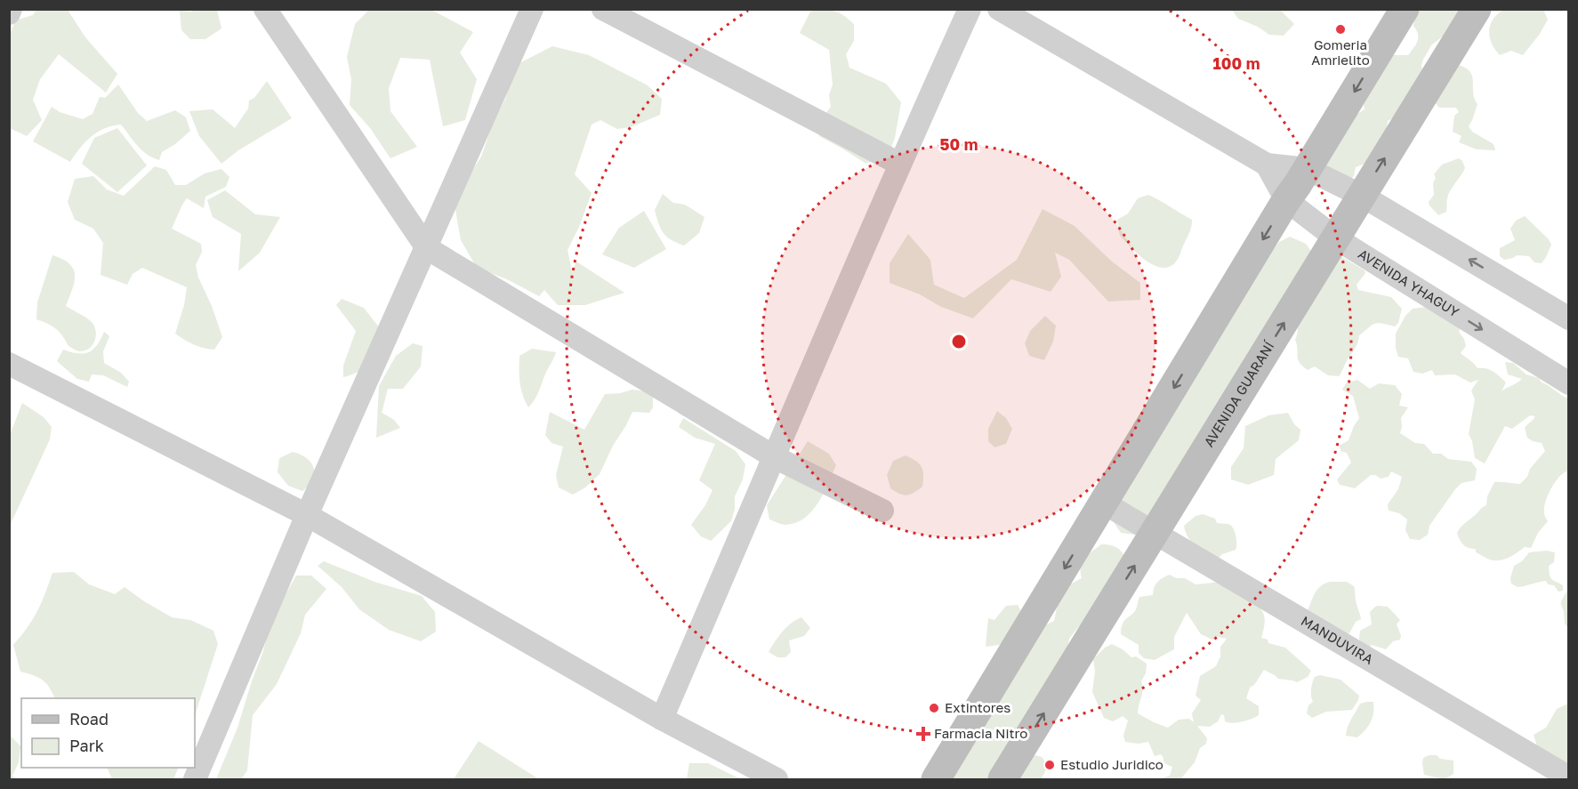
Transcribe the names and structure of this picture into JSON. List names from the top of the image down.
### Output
{
  "streets": {
    "main road": ["AVENIDA GUARANÍ"],
    "street": ["AVENIDA YHAGUY", "MANDUVIRA"]
  },
  "crossings": [
    ["AVENIDA YHAGUY", "AVENIDA GUARANÍ"],
    ["AVENIDA GUARANÍ", "MANDUVIRA"]
  ],
  "places": {
    "other": ["Gomeria Amrielito", "Extintores", "Estudio Juridico"],
    "health": ["Farmacia Nitro"]
  },
  "legend": ["Road", "Park"],
  "rings": ["100 m", "50 m"]
}
